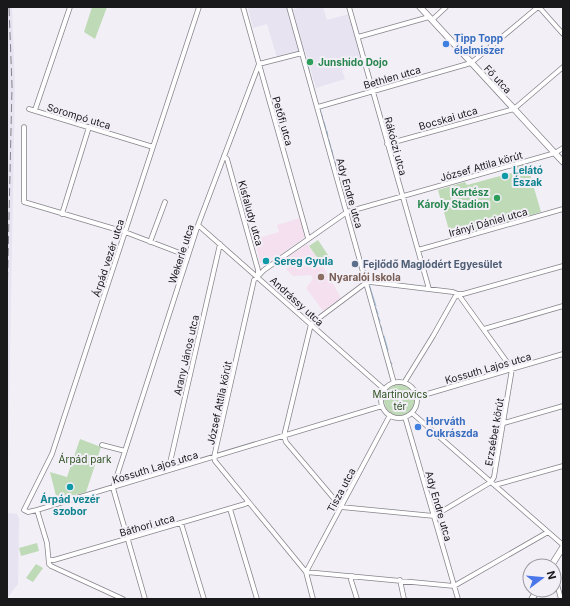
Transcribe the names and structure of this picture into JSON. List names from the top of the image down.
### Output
{
  "streets": {
    "main road": ["Fő utca"],
    "street": [
      "Bethlen utca",
      "Sorompó utca",
      "Bocskai utca",
      "Petőfi utca",
      "Rákóczi utca",
      "József Attila körút",
      "Ady Endre utca",
      "Kisfaludy utca",
      "Irányi Dániel utca",
      "Wekerle utca",
      "Árpád vezér utca",
      "Andrássy utca",
      "Arany János utca",
      "Kossuth Lajos utca",
      "Erzsébet körút",
      "Tisza utca",
      "Báthori utca"
    ]
  },
  "crossings": [
    ["Bethlen utca", "Fő utca"],
    ["Bethlen utca", "Rákóczi utca"],
    ["Bethlen utca", "Ady Endre utca"],
    ["Fő utca", "Bocskai utca"],
    ["Fő utca", "József Attila körút"],
    ["Sorompó utca", "Árpád vezér utca"],
    ["Bocskai utca", "Rákóczi utca"],
    ["Petőfi utca", "József Attila körút"],
    ["Petőfi utca", "Wekerle utca"],
    ["Rákóczi utca", "József Attila körút"],
    ["Rákóczi utca", "Irányi Dániel utca"],
    ["József Attila körút", "Ady Endre utca"],
    ["József Attila körút", "Kisfaludy utca"],
    ["József Attila körút", "Andrássy utca"],
    ["József Attila körút", "Kossuth Lajos utca"],
    ["József Attila körút", "Tisza utca"],
    ["József Attila körút", "Báthori utca"],
    ["Ady Endre utca", "Andrássy utca"],
    ["Ady Endre utca", "Kossuth Lajos utca"],
    ["Ady Endre utca", "Tisza utca"],
    ["Kisfaludy utca", "Wekerle utca"],
    ["Kisfaludy utca", "Andrássy utca"],
    ["Wekerle utca", "Andrássy utca"],
    ["Wekerle utca", "Kossuth Lajos utca"],
    ["Árpád vezér utca", "Kossuth Lajos utca"],
    ["Andrássy utca", "Arany János utca"],
    ["Andrássy utca", "Kossuth Lajos utca"],
    ["Andrássy utca", "Tisza utca"],
    ["Arany János utca", "Kossuth Lajos utca"],
    ["Kossuth Lajos utca", "Erzsébet körút"],
    ["Kossuth Lajos utca", "Tisza utca"]
  ],
  "parks": ["Martinovics tér", "Árpád park"],
  "places": [
    "Tipp Topp élelmiszer",
    "Junshido Dojo",
    "Lelátó Észak",
    "Kertész Károly Stadion",
    "Sereg Gyula",
    "Fejlődő Maglódért Egyesület",
    "Nyaralói Iskola",
    "Horváth Cukrászda",
    "Árpád vezér szobor"
  ],
  "north": "right"
}
